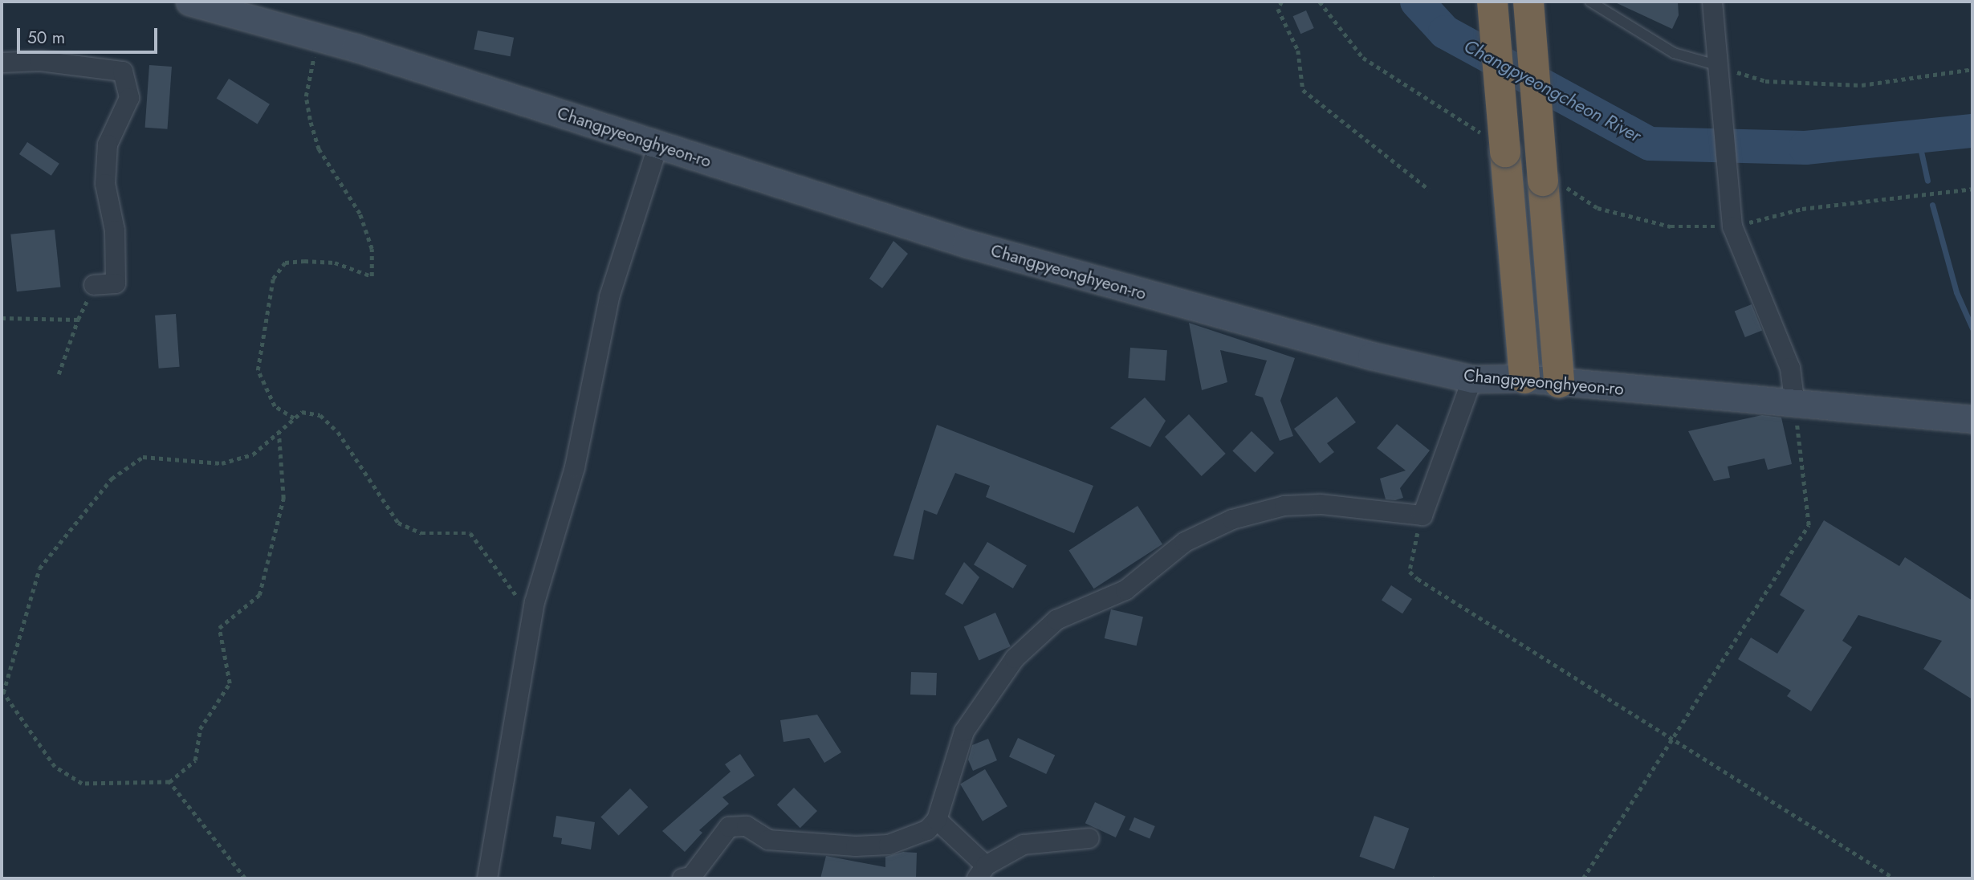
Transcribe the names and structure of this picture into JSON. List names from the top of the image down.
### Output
{
  "streets": {
    "main road": ["Changpyeonghyeon-ro"]
  },
  "water": ["Changpyeongcheon River"],
  "scale_bar": "50 m"
}
